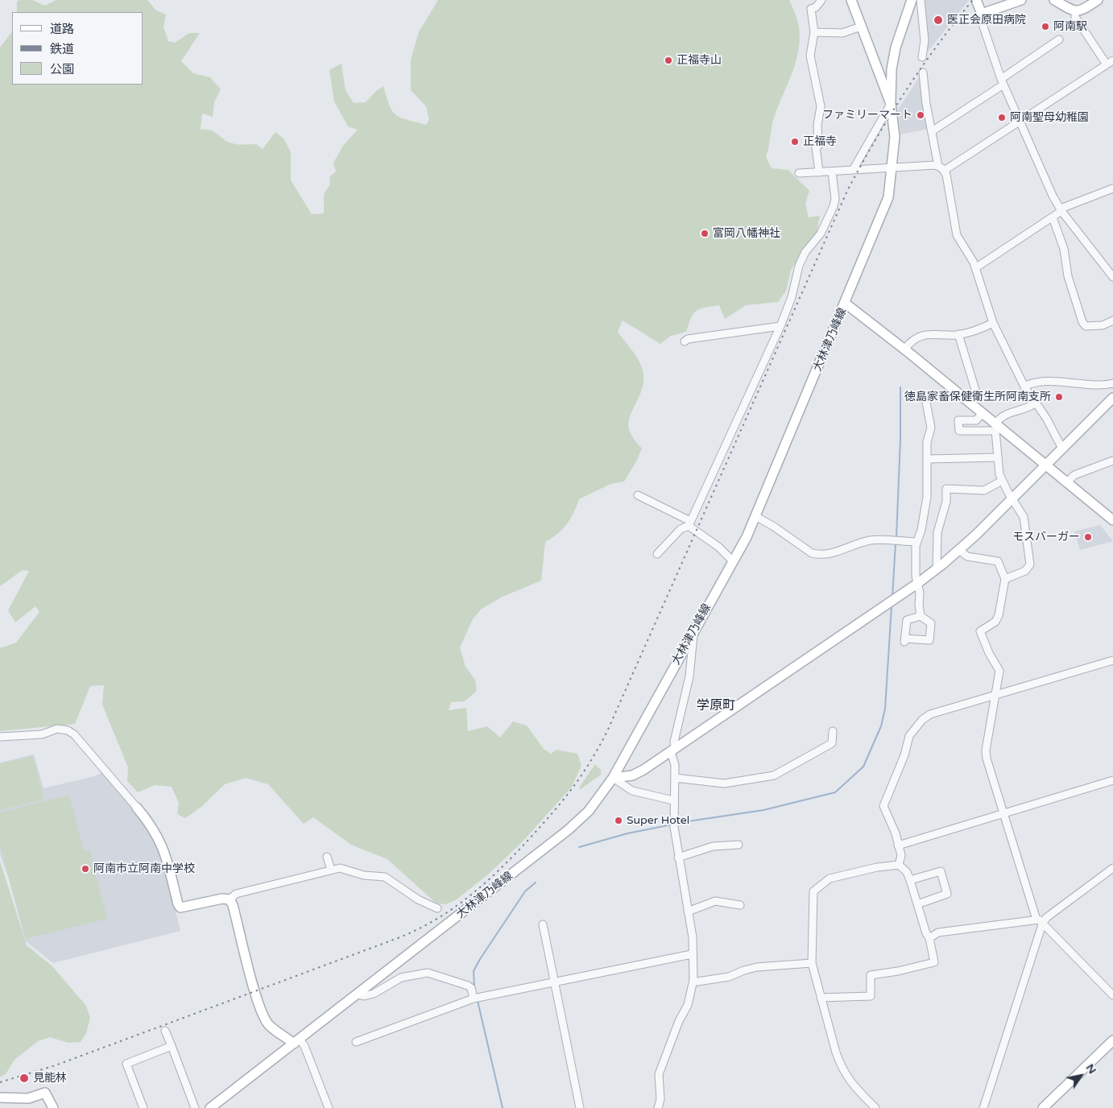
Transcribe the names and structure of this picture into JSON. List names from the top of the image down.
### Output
{
  "streets": {
    "main road": ["大林津乃峰線"]
  },
  "districts": ["学原町"],
  "places": [
    "医正会原田病院",
    "阿南駅",
    "正福寺山",
    "ファミリーマート",
    "阿南聖母幼稚園",
    "正福寺",
    "富岡八幡神社",
    "徳島家畜保健衛生所阿南支所",
    "モスバーガー",
    "Super Hotel",
    "阿南市立阿南中学校",
    "見能林"
  ],
  "legend": ["道路", "鉄道", "公園"],
  "north": "top right"
}
